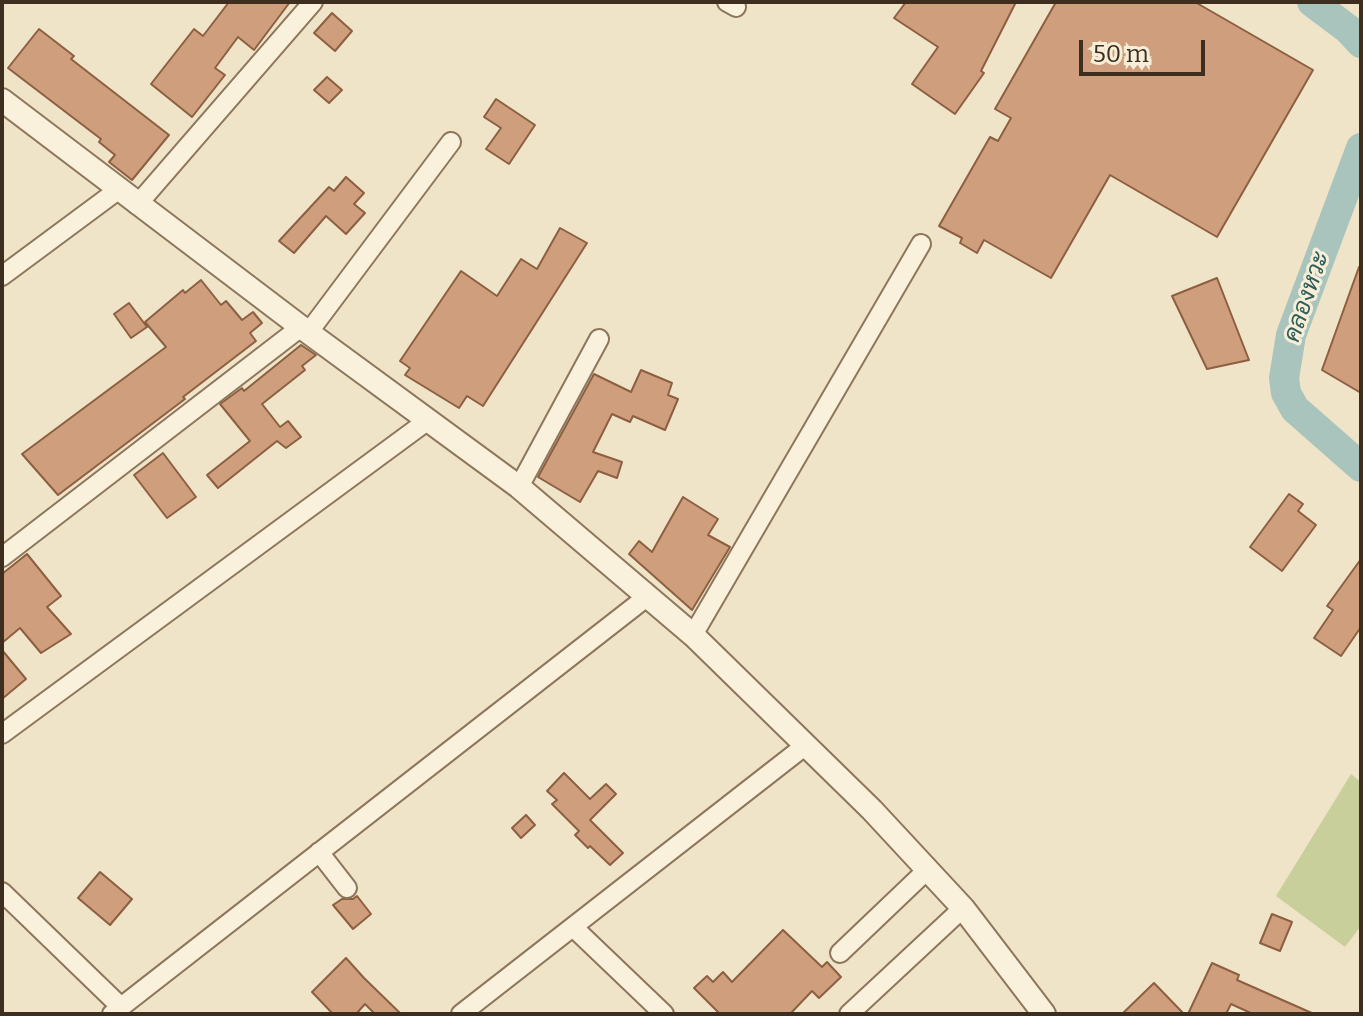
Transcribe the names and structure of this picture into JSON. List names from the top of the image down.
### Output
{
  "water": ["คลองหวะ"],
  "scale_bar": "50 m"
}
